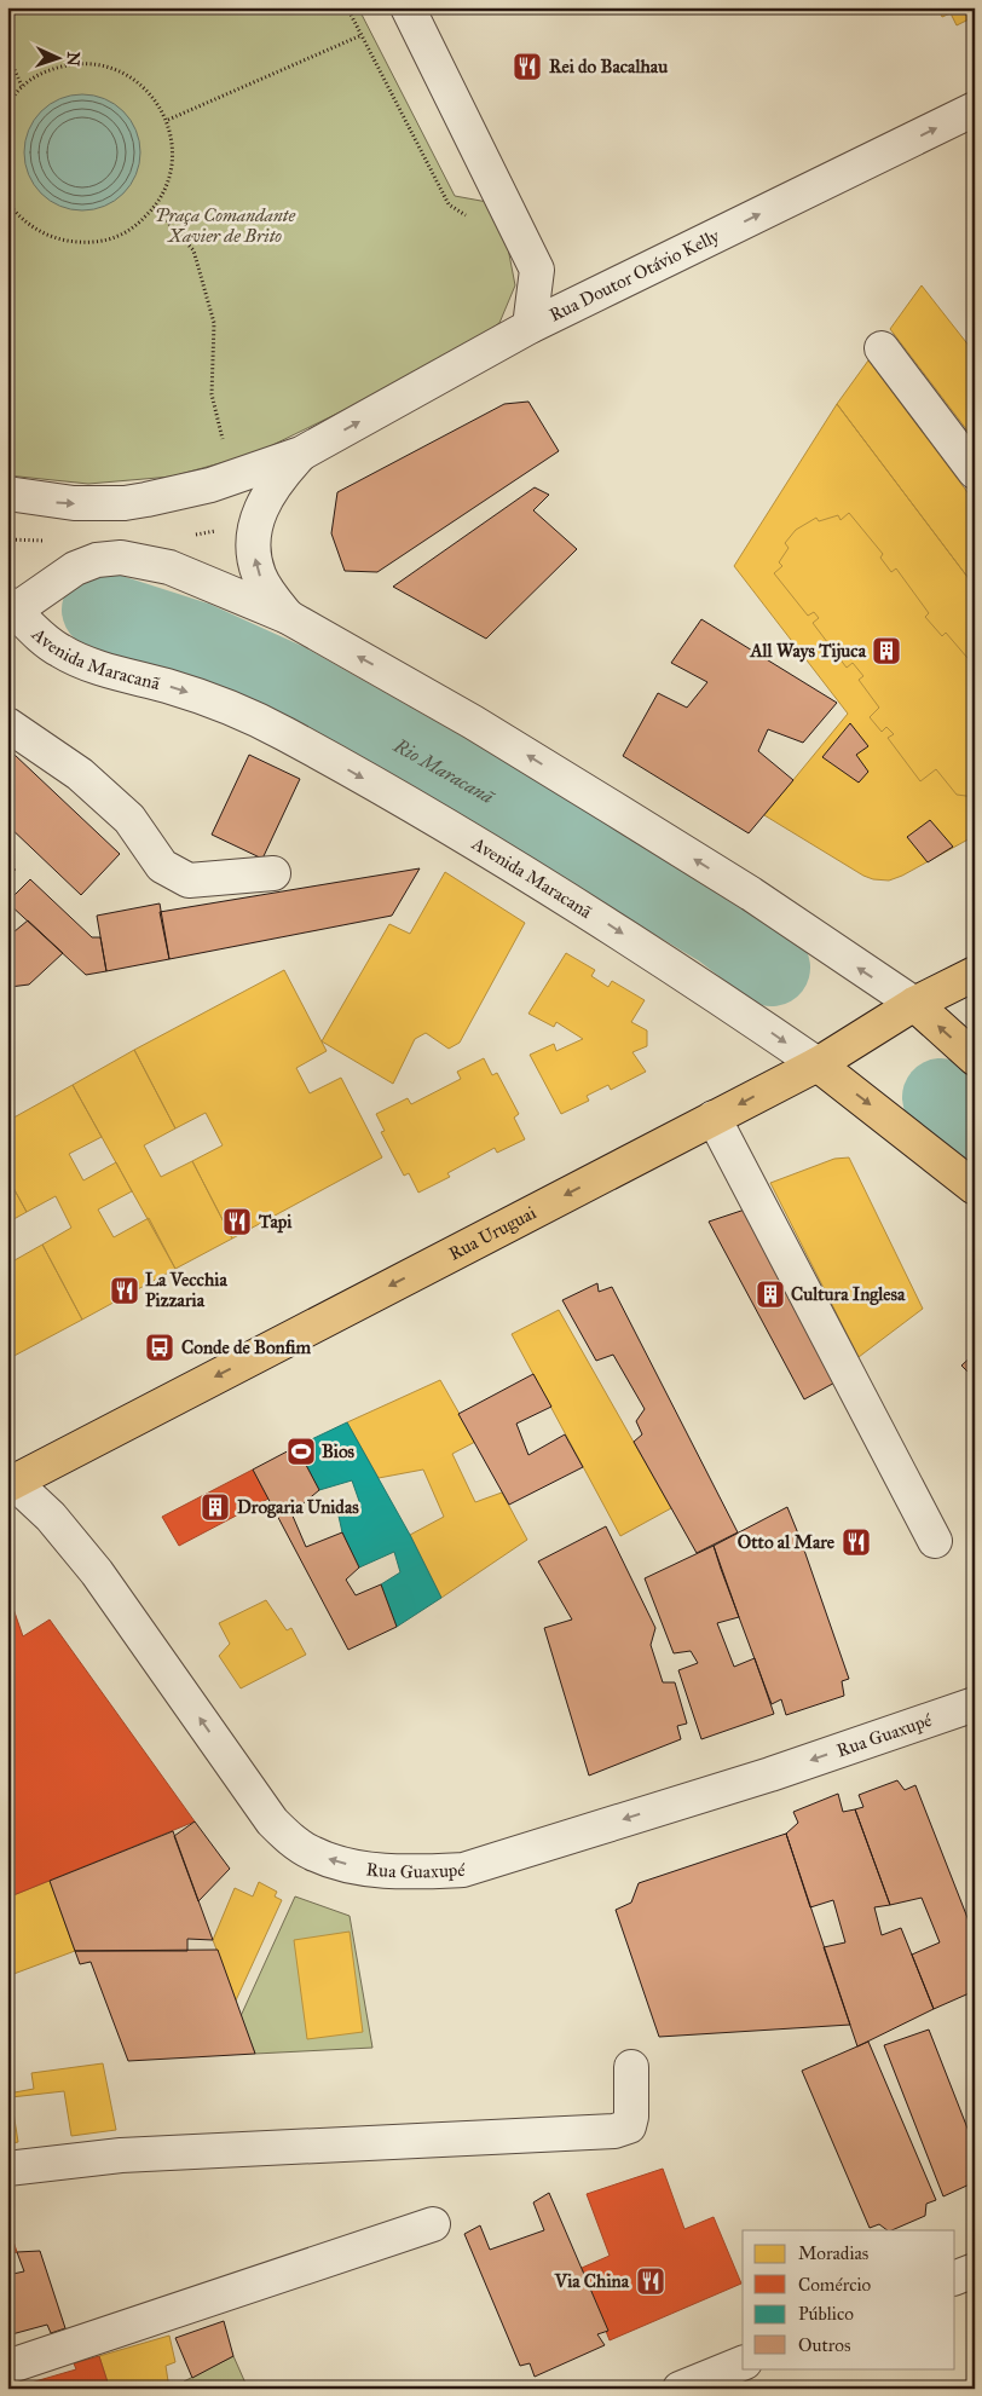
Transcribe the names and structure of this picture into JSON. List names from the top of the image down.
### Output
{
  "streets": {
    "main road": ["Avenida Maracanã", "Rua Uruguai"],
    "street": ["Rua Doutor Otávio Kelly", "Rua Guaxupé"]
  },
  "crossings": [
    ["Avenida Maracanã", "Rua Uruguai"],
    ["Rua Uruguai", "Rua Guaxupé"]
  ],
  "one_way": ["Rua Doutor Otávio Kelly", "Rua Uruguai", "Rua Guaxupé"],
  "water": ["Rio Maracanã"],
  "parks": ["Praça Comandante Xavier de Brito"],
  "places": {
    "restaurant": [
      "Rei do Bacalhau",
      "Tapi",
      "La Vecchia Pizzaria",
      "Otto al Mare",
      "Via China"
    ],
    "building": ["All Ways Tijuca", "Cultura Inglesa", "Drogaria Unidas"],
    "bus stop": ["Conde de Bonfim"],
    "sports": ["Bios"]
  },
  "legend": [
    "Moradias",
    "Comércio",
    "Público",
    "Outros"
  ],
  "north": "right"
}
